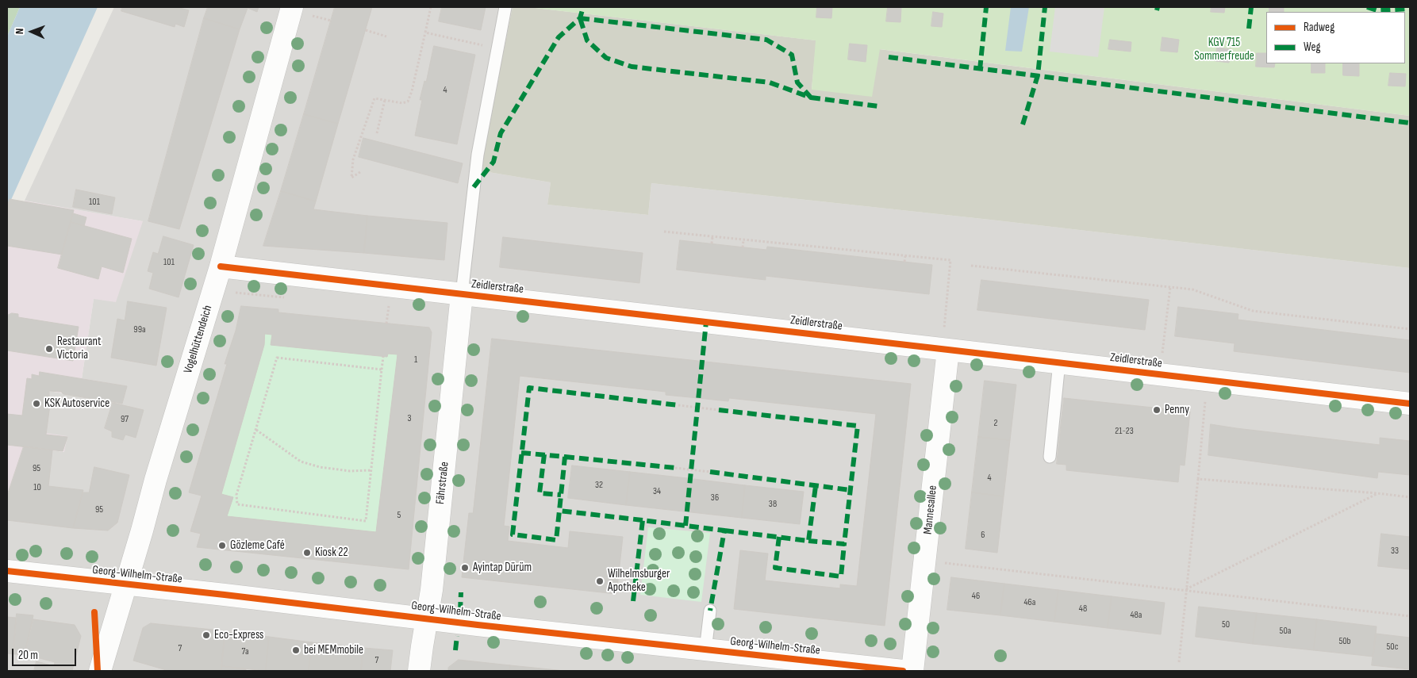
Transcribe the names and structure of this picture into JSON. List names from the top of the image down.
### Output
{
  "streets": {
    "street": [
      "Zeidlerstraße",
      "Vogelhüttendeich",
      "Fährstraße",
      "Mannesallee",
      "Georg-Wilhelm-Straße"
    ]
  },
  "crossings": [
    ["Zeidlerstraße", "Vogelhüttendeich"],
    ["Zeidlerstraße", "Fährstraße"],
    ["Zeidlerstraße", "Mannesallee"],
    ["Vogelhüttendeich", "Georg-Wilhelm-Straße"],
    ["Fährstraße", "Georg-Wilhelm-Straße"]
  ],
  "parks": ["KGV 715 Sommerfreude"],
  "places": [
    "Restaurant Victoria",
    "KSK Autoservice",
    "Penny",
    "Gözleme Café",
    "Kiosk 22",
    "Ayintap Dürüm",
    "Wilhelmsburger Apotheke",
    "Eco-Express",
    "bei MEMmobile"
  ],
  "house_numbers": [
    "4",
    "101",
    "101",
    "99a",
    "1",
    "3",
    "97",
    "2",
    "21-23",
    "95",
    "4",
    "32",
    "10",
    "34",
    "36",
    "38",
    "95",
    "5",
    "6",
    "33",
    "46",
    "46a",
    "48",
    "48a",
    "50",
    "50a",
    "50b",
    "50c",
    "7",
    "7a",
    "7"
  ],
  "legend": ["Radweg", "Weg"],
  "scale_bar": "20 m",
  "north": "left"
}
